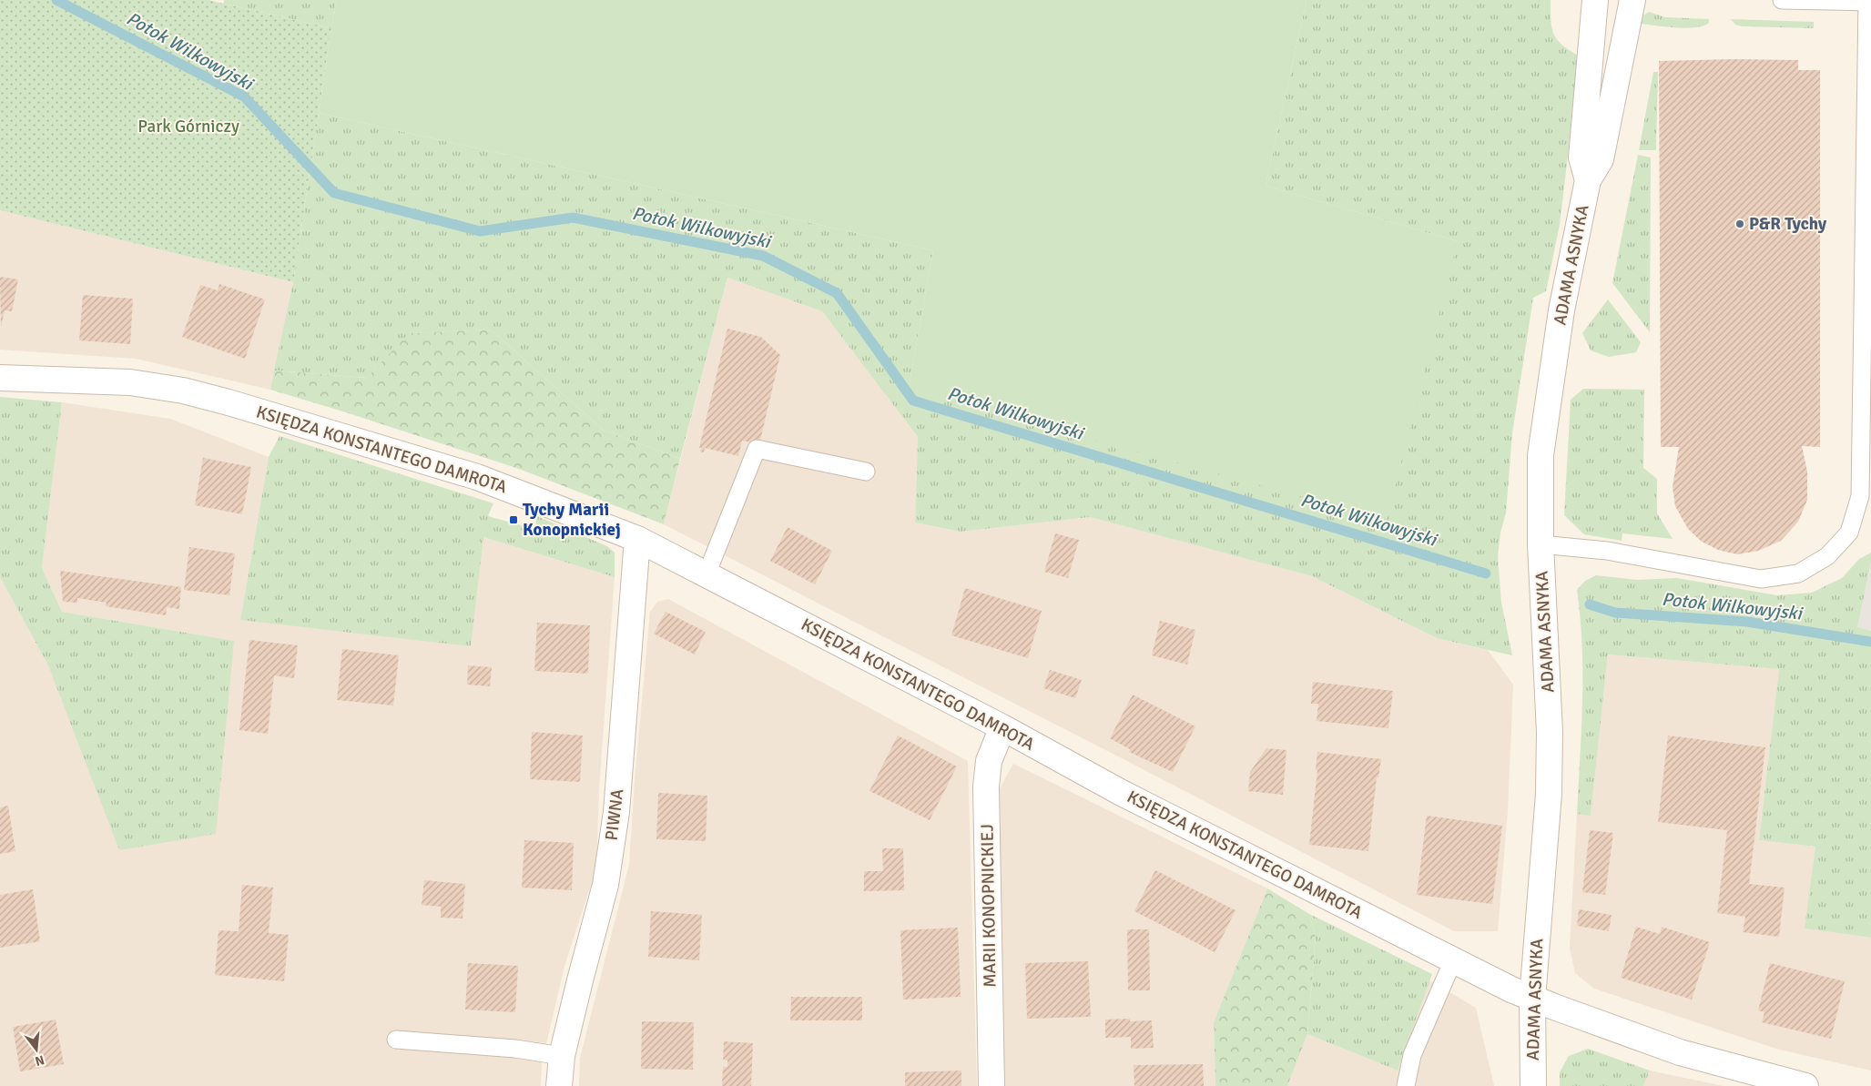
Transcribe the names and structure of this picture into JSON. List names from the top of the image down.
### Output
{
  "streets": {
    "street": [
      "ADAMA ASNYKA",
      "KSIĘDZA KONSTANTEGO DAMROTA",
      "PIWNA",
      "MARII KONOPNICKIEJ"
    ]
  },
  "crossings": [
    ["ADAMA ASNYKA", "KSIĘDZA KONSTANTEGO DAMROTA"],
    ["KSIĘDZA KONSTANTEGO DAMROTA", "PIWNA"],
    ["KSIĘDZA KONSTANTEGO DAMROTA", "MARII KONOPNICKIEJ"]
  ],
  "water": ["Potok Wilkowyjski"],
  "parks": ["Park Górniczy"],
  "places": {
    "other": ["P&R Tychy"],
    "transit": ["Tychy Marii Konopnickiej"]
  },
  "north": "bottom"
}
